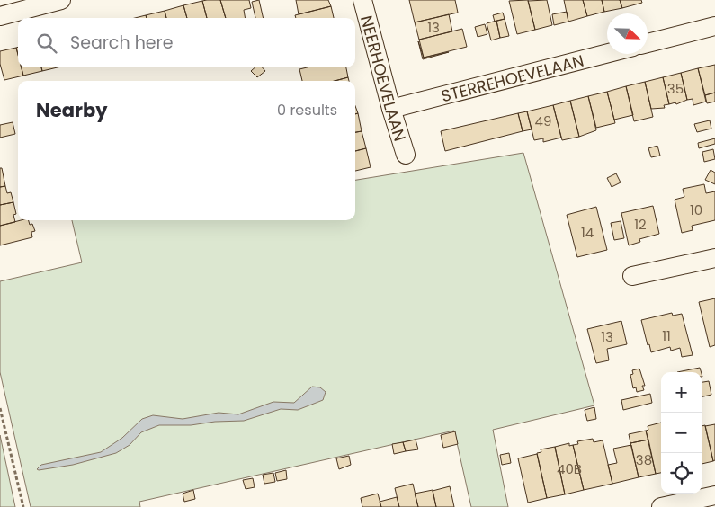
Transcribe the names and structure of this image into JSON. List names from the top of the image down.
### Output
{
  "streets": {
    "street": ["NEERHOEVELAAN", "STERREHOEVELAAN"]
  },
  "crossings": [
    ["NEERHOEVELAAN", "STERREHOEVELAAN"]
  ],
  "house_numbers": [
    "13",
    "35",
    "49",
    "10",
    "12",
    "14",
    "11",
    "13",
    "38",
    "40B"
  ],
  "north": "bottom right",
  "page": {
    "search": "Search here",
    "heading": ["Nearby", "0 results"],
    "map_buttons": ["+", "−"]
  }
}
